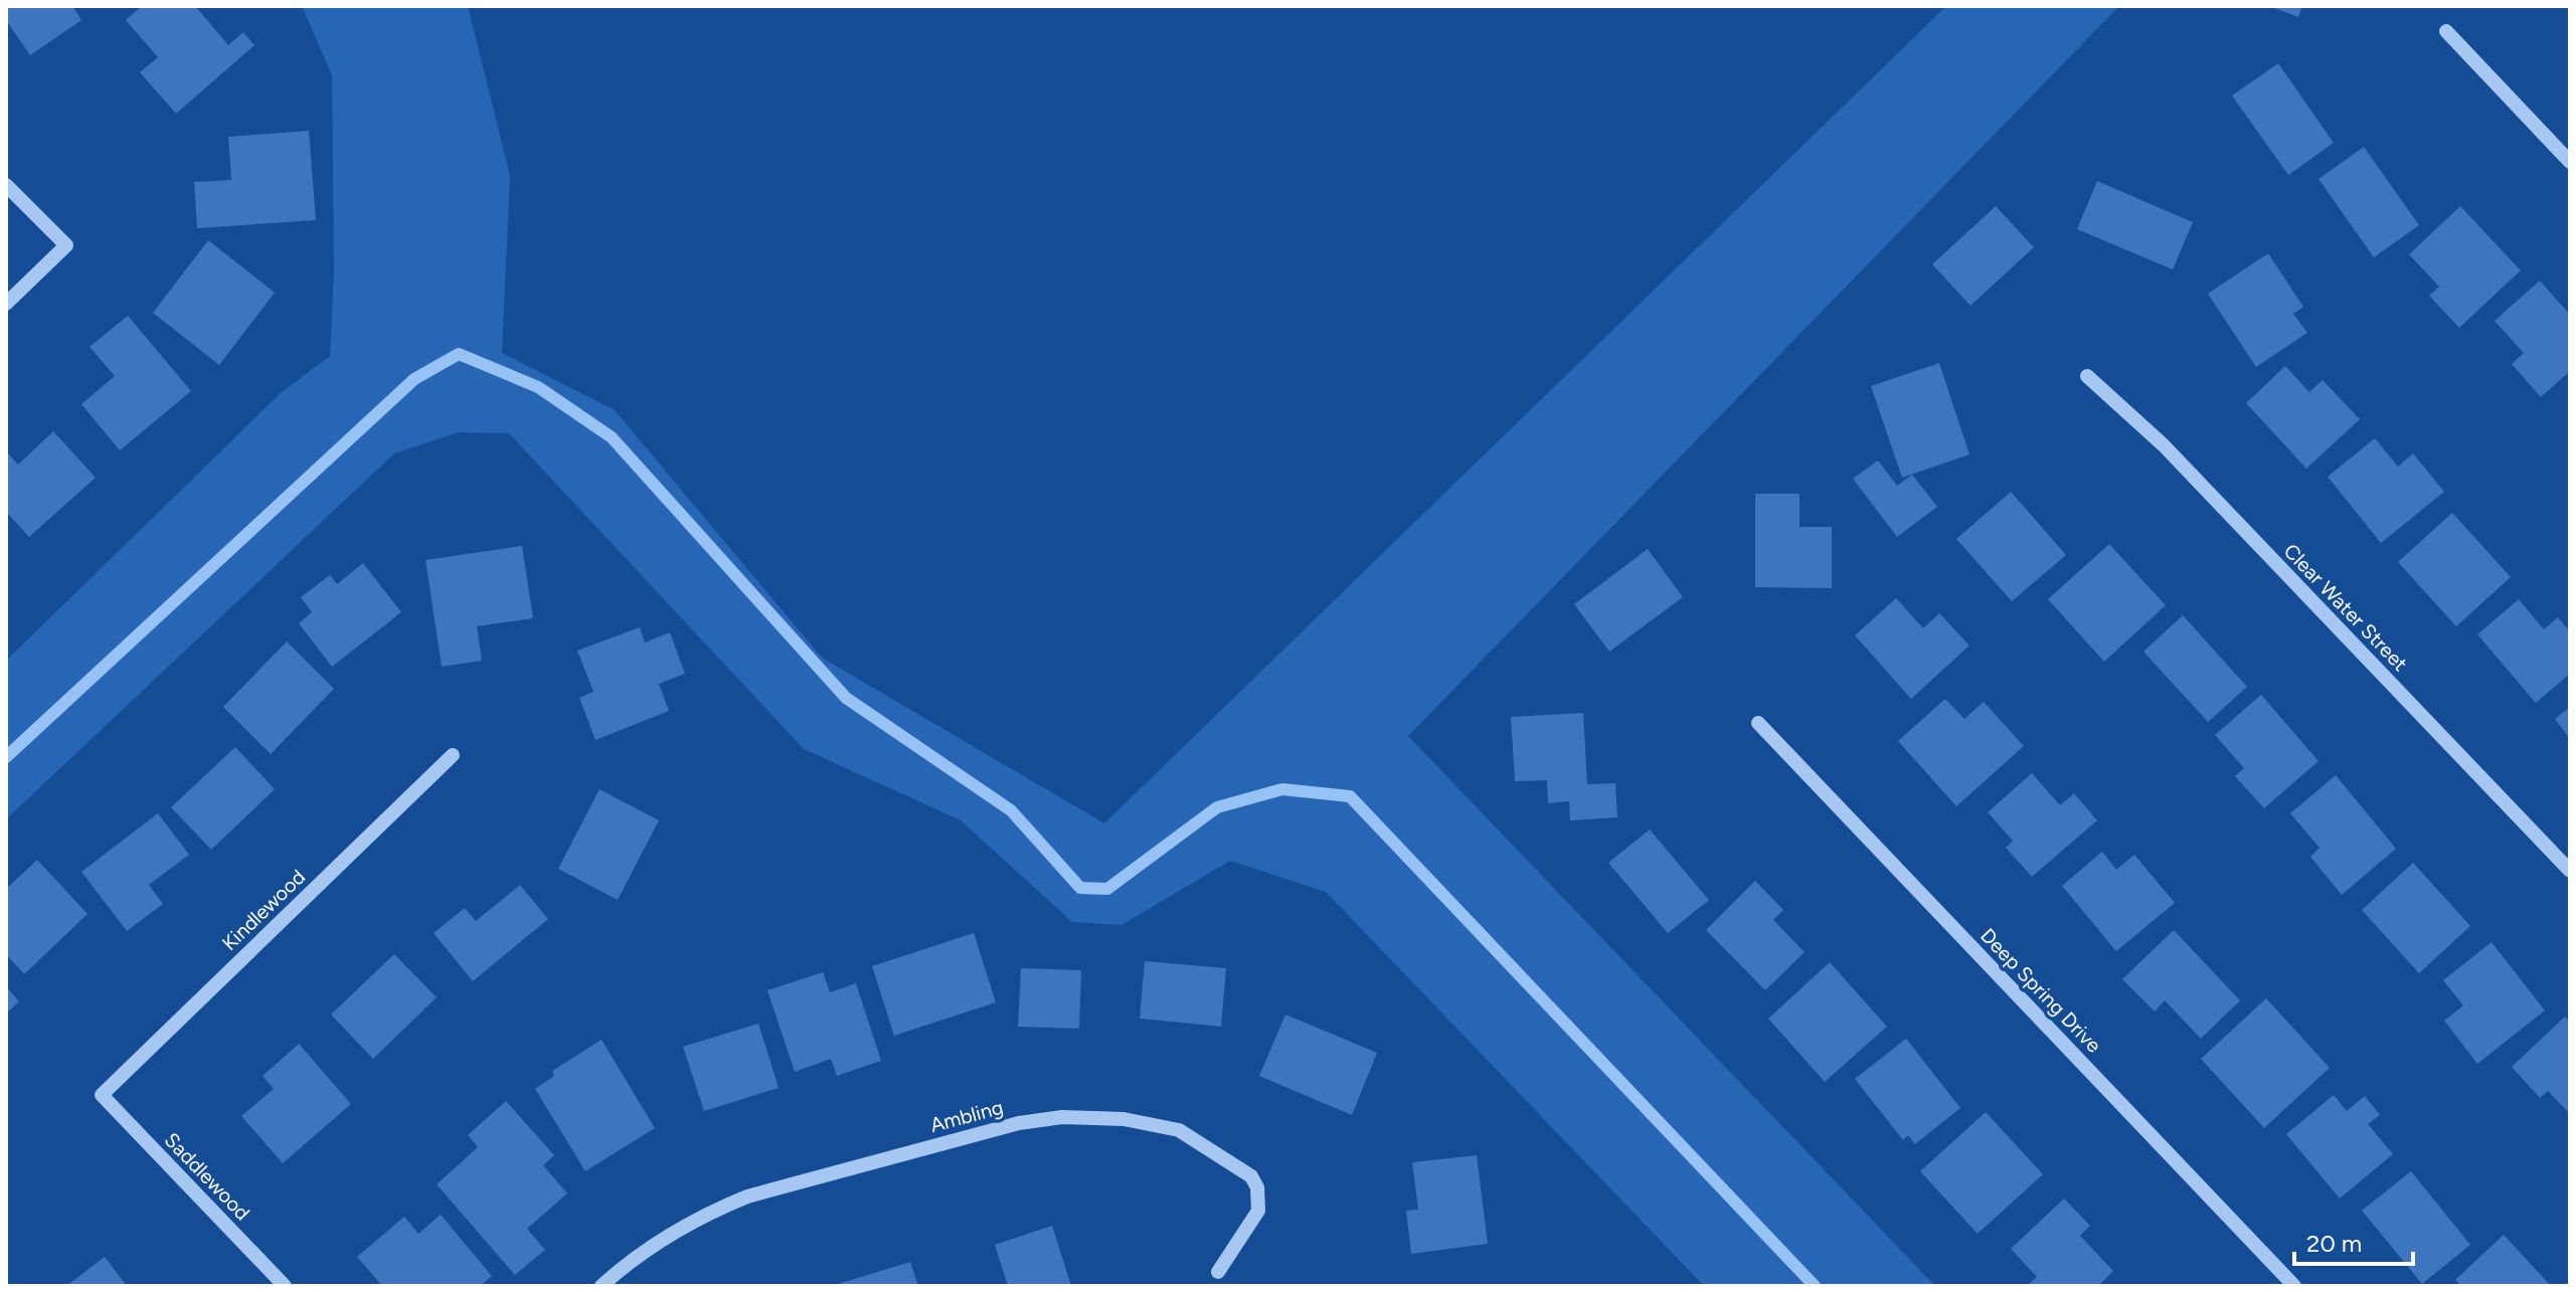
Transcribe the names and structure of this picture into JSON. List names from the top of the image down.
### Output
{
  "streets": {
    "street": [
      "Clear Water Street",
      "Kindlewood",
      "Deep Spring Drive",
      "Ambling",
      "Saddlewood"
    ]
  },
  "crossings": [
    ["Kindlewood", "Saddlewood"]
  ],
  "scale_bar": "20 m"
}
